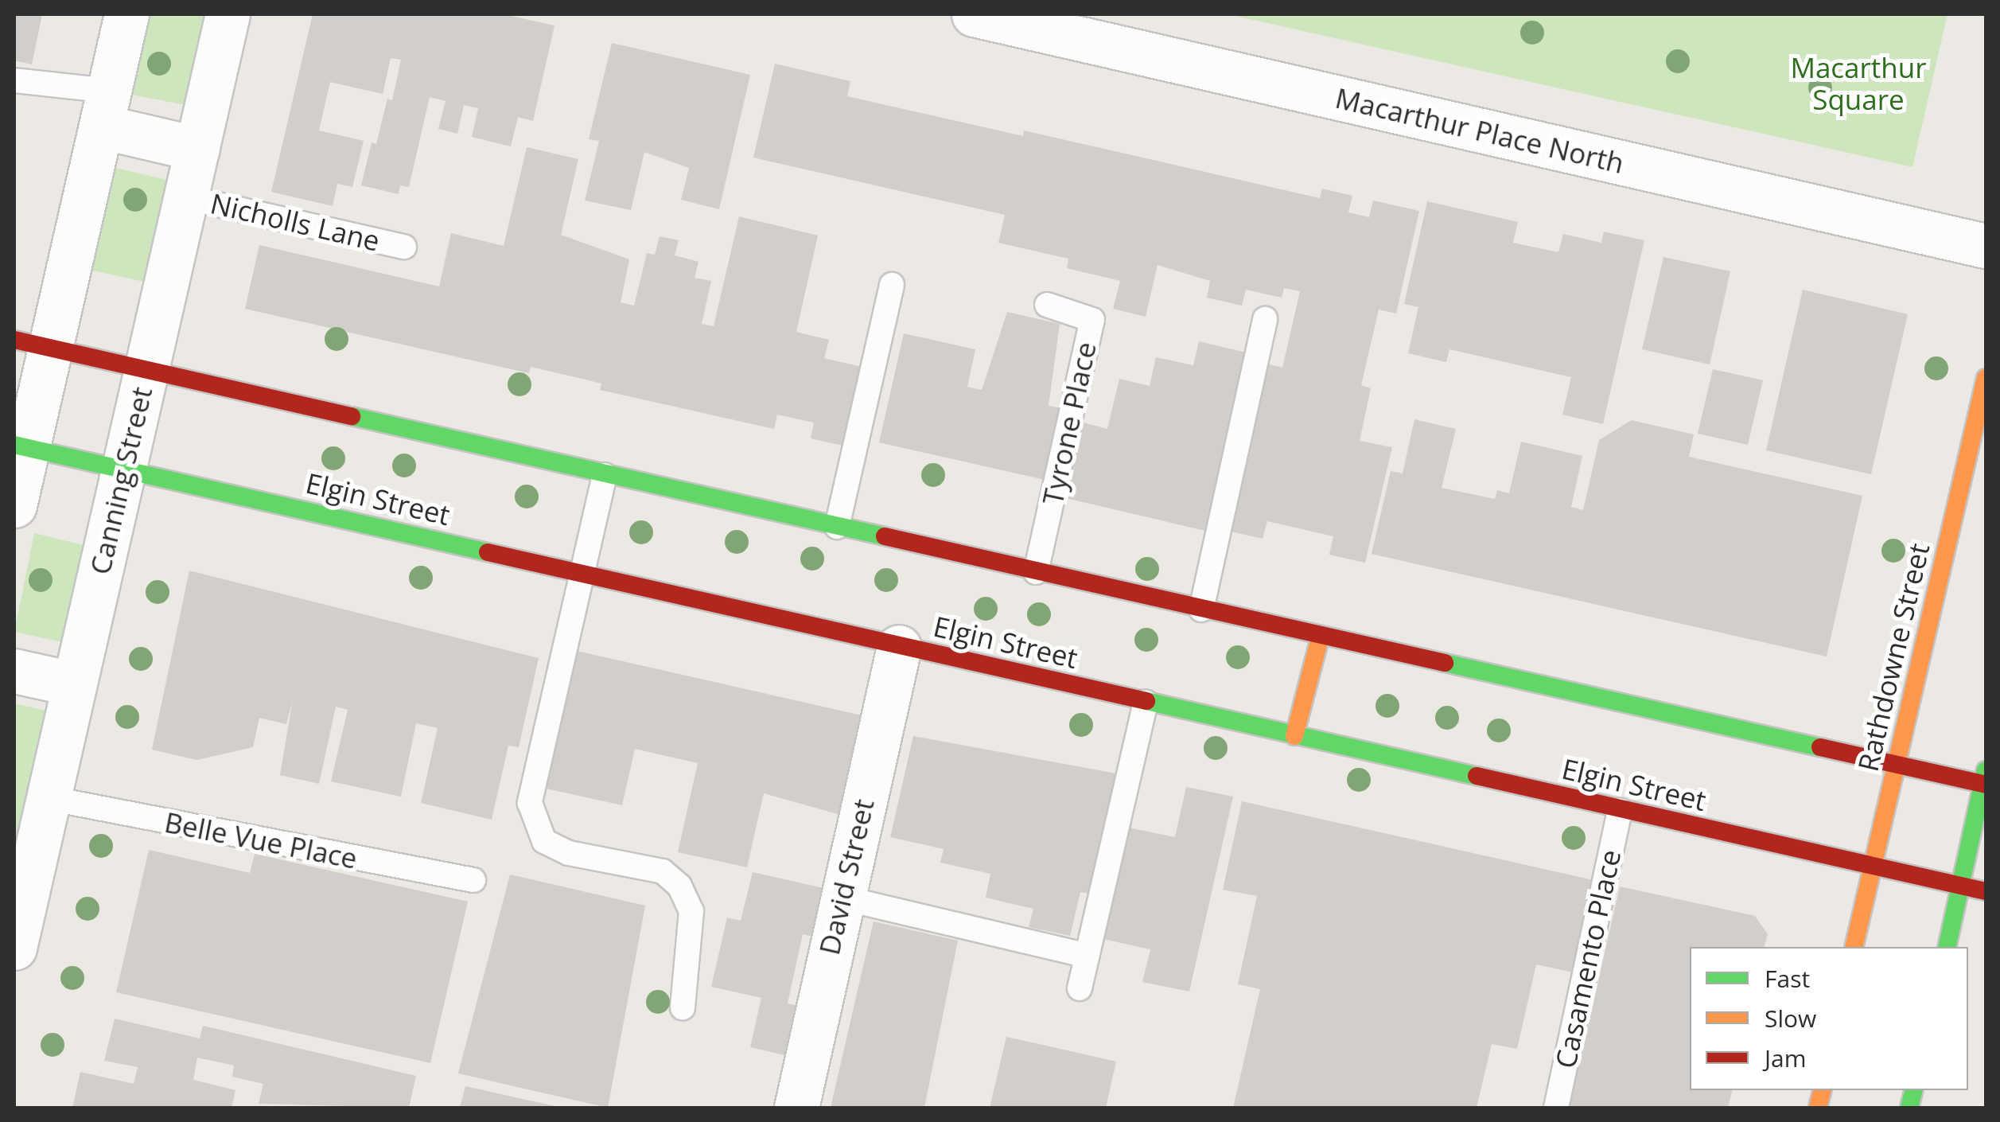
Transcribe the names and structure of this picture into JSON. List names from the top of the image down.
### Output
{
  "streets": {
    "main road": ["Elgin Street", "Rathdowne Street"],
    "street": ["Macarthur Place North", "Canning Street", "David Street"],
    "lane": [
      "Nicholls Lane",
      "Tyrone Place",
      "Belle Vue Place",
      "Casamento Place"
    ]
  },
  "crossings": [
    ["Nicholls Lane", "Canning Street"],
    ["Canning Street", "Elgin Street"],
    ["Canning Street", "Belle Vue Place"],
    ["Elgin Street", "Rathdowne Street"],
    ["Elgin Street", "David Street"],
    ["Elgin Street", "Casamento Place"]
  ],
  "parks": ["Macarthur Square"],
  "legend": ["Fast", "Slow", "Jam"]
}
